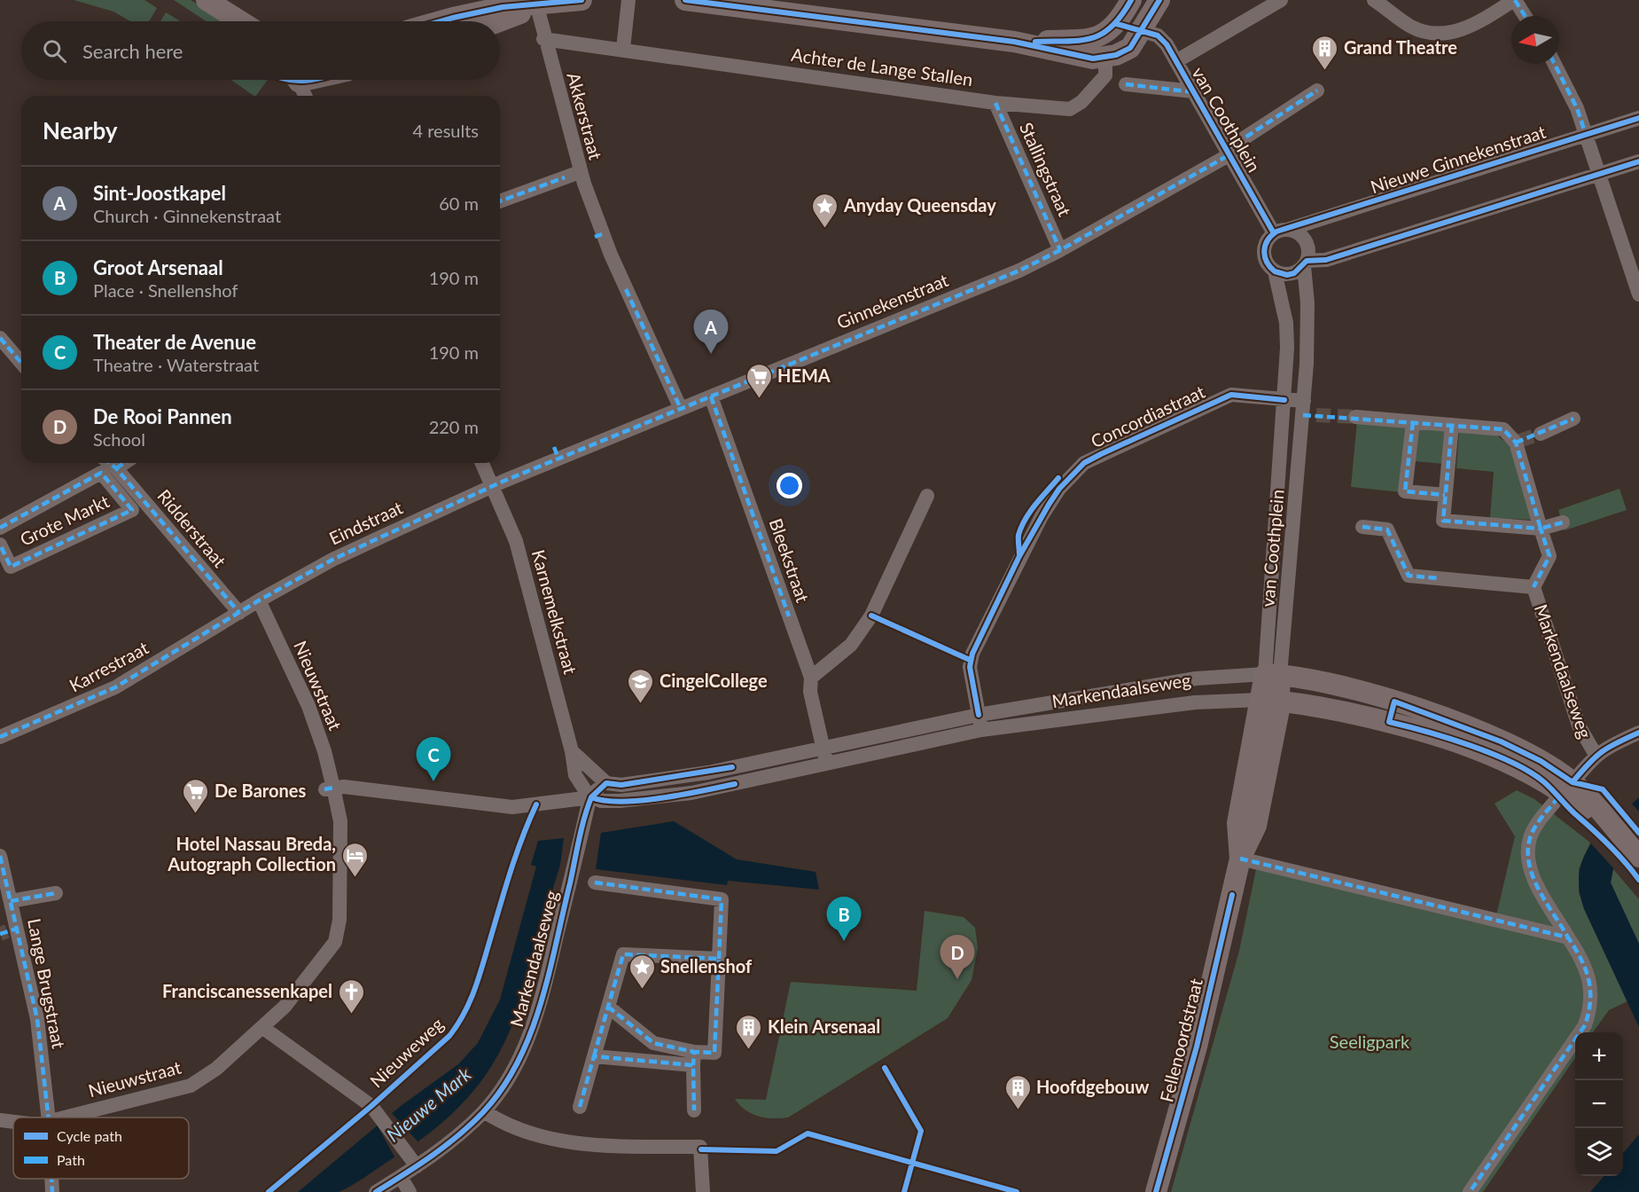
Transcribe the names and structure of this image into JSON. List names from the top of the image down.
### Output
{
  "streets": {
    "main road": ["Markendaalseweg", "Fellenoordstraat"],
    "street": [
      "Achter de Lange Stallen",
      "Akkerstraat",
      "van Coothplein",
      "Nieuwe Ginnekenstraat",
      "Stallingstraat",
      "Ginnekenstraat",
      "Concordiastraat",
      "Grote Markt",
      "Eindstraat",
      "Ridderstraat",
      "Bleekstraat",
      "Karnemelkstraat",
      "Karrestraat",
      "Nieuwstraat",
      "Lange Brugstraat"
    ],
    "cycle path": ["Nieuweweg"]
  },
  "crossings": [
    ["Achter de Lange Stallen", "Akkerstraat"],
    ["Achter de Lange Stallen", "Stallingstraat"],
    ["Akkerstraat", "Ginnekenstraat"],
    ["van Coothplein", "Nieuwe Ginnekenstraat"],
    ["van Coothplein", "Ginnekenstraat"],
    ["van Coothplein", "Concordiastraat"],
    ["van Coothplein", "Markendaalseweg"],
    ["Stallingstraat", "Ginnekenstraat"],
    ["Ginnekenstraat", "Eindstraat"],
    ["Ginnekenstraat", "Bleekstraat"],
    ["Ginnekenstraat", "Karnemelkstraat"],
    ["Concordiastraat", "Markendaalseweg"],
    ["Grote Markt", "Ridderstraat"],
    ["Eindstraat", "Karnemelkstraat"],
    ["Eindstraat", "Karrestraat"],
    ["Eindstraat", "Nieuwstraat"],
    ["Ridderstraat", "Karrestraat"],
    ["Bleekstraat", "Markendaalseweg"],
    ["Karnemelkstraat", "Markendaalseweg"],
    ["Karrestraat", "Nieuwstraat"],
    ["Markendaalseweg", "Fellenoordstraat"]
  ],
  "water": ["Nieuwe Mark"],
  "parks": ["Seeligpark"],
  "places": {
    "building": ["Grand Theatre", "Klein Arsenaal", "Hoofdgebouw"],
    "place": ["Anyday Queensday", "Snellenshof"],
    "supermarket": ["HEMA", "De Barones"],
    "school or university": ["CingelCollege"],
    "hotel": ["Hotel Nassau Breda, Autograph Collection"],
    "church": ["Franciscanessenkapel"]
  },
  "legend": ["Cycle path", "Path"],
  "north": "left",
  "page": {
    "search": "Search here",
    "heading": ["Nearby", "4 results"],
    "list": [
      {
        "mark": "A",
        "name": "Sint-Joostkapel",
        "note": "Church · Ginnekenstraat",
        "value": "60 m"
      },
      {
        "mark": "B",
        "name": "Groot Arsenaal",
        "note": "Place · Snellenshof",
        "value": "190 m"
      },
      {
        "mark": "C",
        "name": "Theater de Avenue",
        "note": "Theatre · Waterstraat",
        "value": "190 m"
      },
      {
        "mark": "D",
        "name": "De Rooi Pannen",
        "note": "School",
        "value": "220 m"
      }
    ],
    "pins": [
      "A",
      "C",
      "B",
      "D"
    ],
    "map_buttons": ["+", "−"]
  }
}
